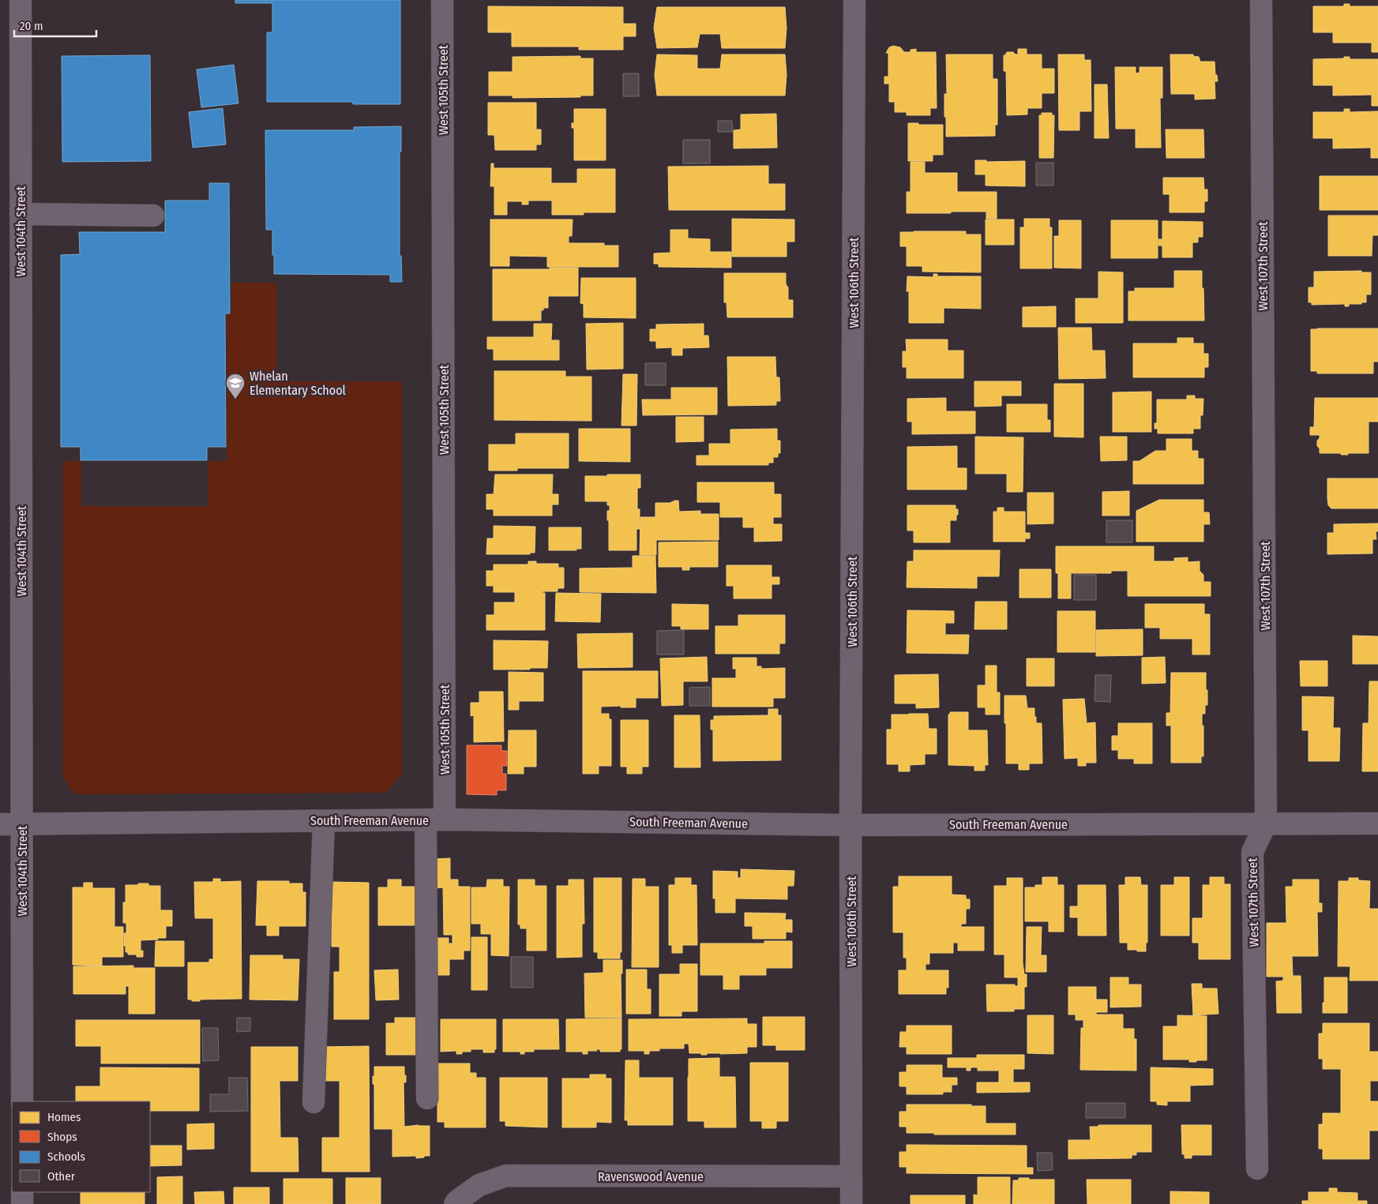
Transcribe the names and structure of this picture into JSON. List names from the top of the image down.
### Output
{
  "streets": {
    "street": [
      "West 105th Street",
      "West 104th Street",
      "West 107th Street",
      "West 106th Street",
      "South Freeman Avenue",
      "Ravenswood Avenue"
    ]
  },
  "crossings": [
    ["West 105th Street", "South Freeman Avenue"],
    ["West 104th Street", "South Freeman Avenue"],
    ["West 107th Street", "South Freeman Avenue"],
    ["West 106th Street", "South Freeman Avenue"],
    ["West 106th Street", "Ravenswood Avenue"]
  ],
  "places": {
    "school or university": ["Whelan Elementary School"]
  },
  "legend": [
    "Homes",
    "Shops",
    "Schools",
    "Other"
  ],
  "scale_bar": "20 m"
}
